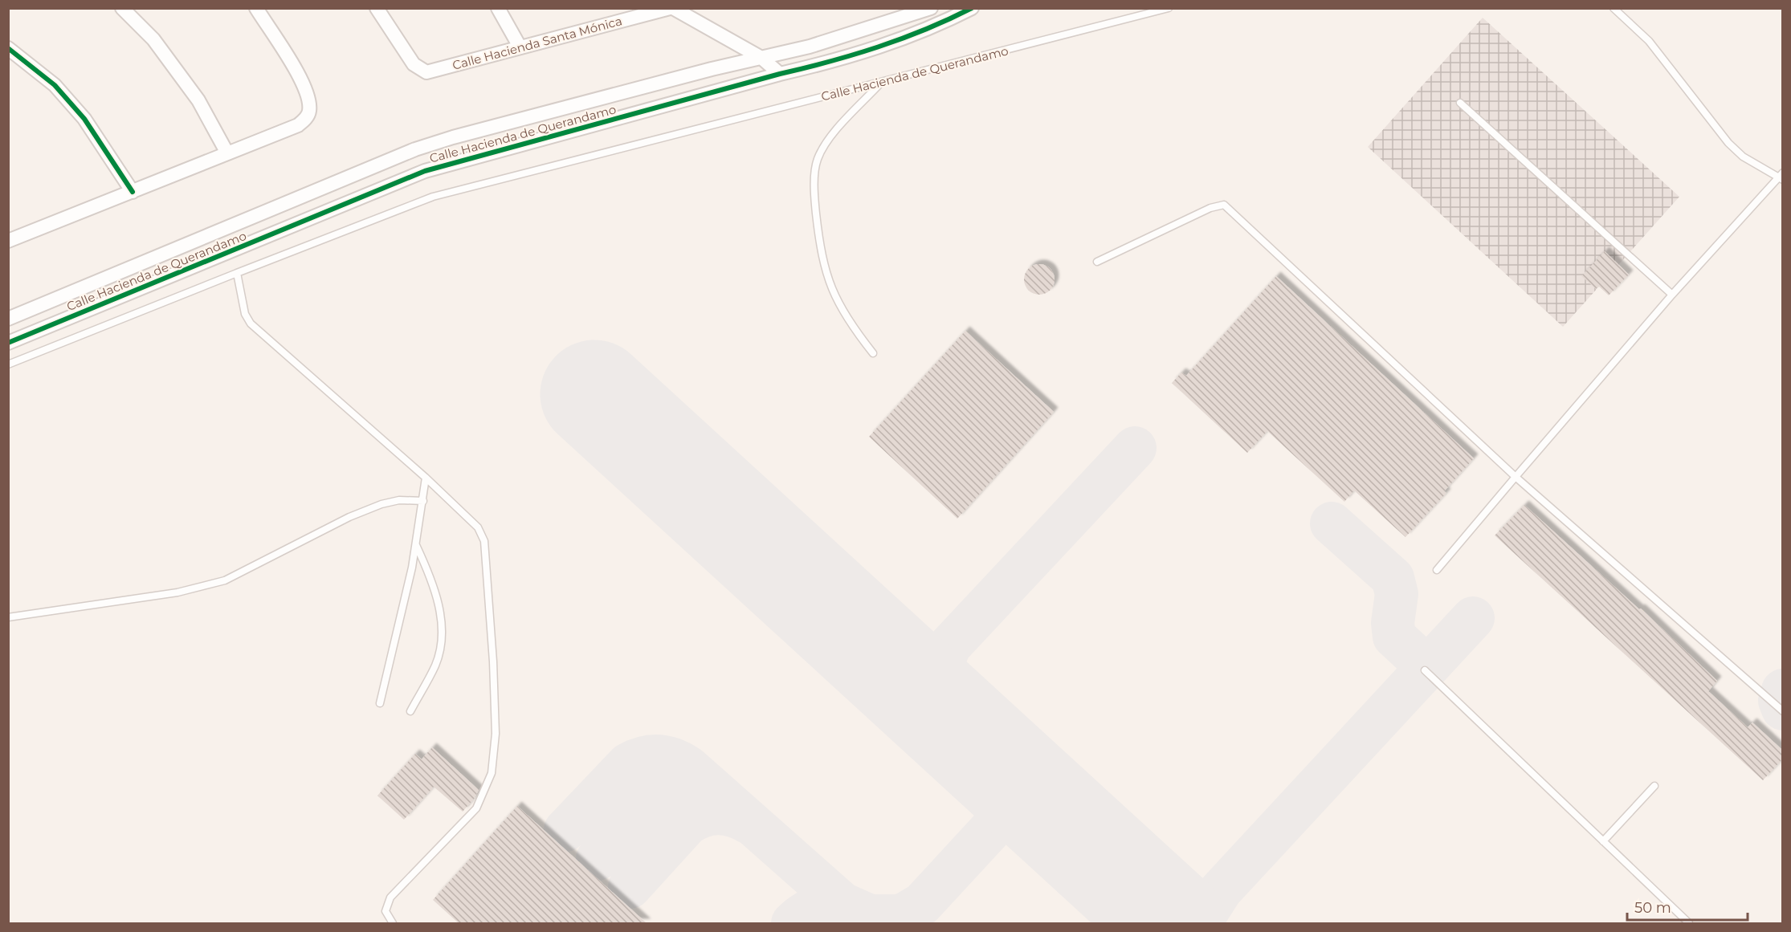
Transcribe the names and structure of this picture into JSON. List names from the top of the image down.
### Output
{
  "streets": {
    "street": ["Calle Hacienda Santa Mónica", "Calle Hacienda de Querandamo"]
  },
  "scale_bar": "50 m"
}
